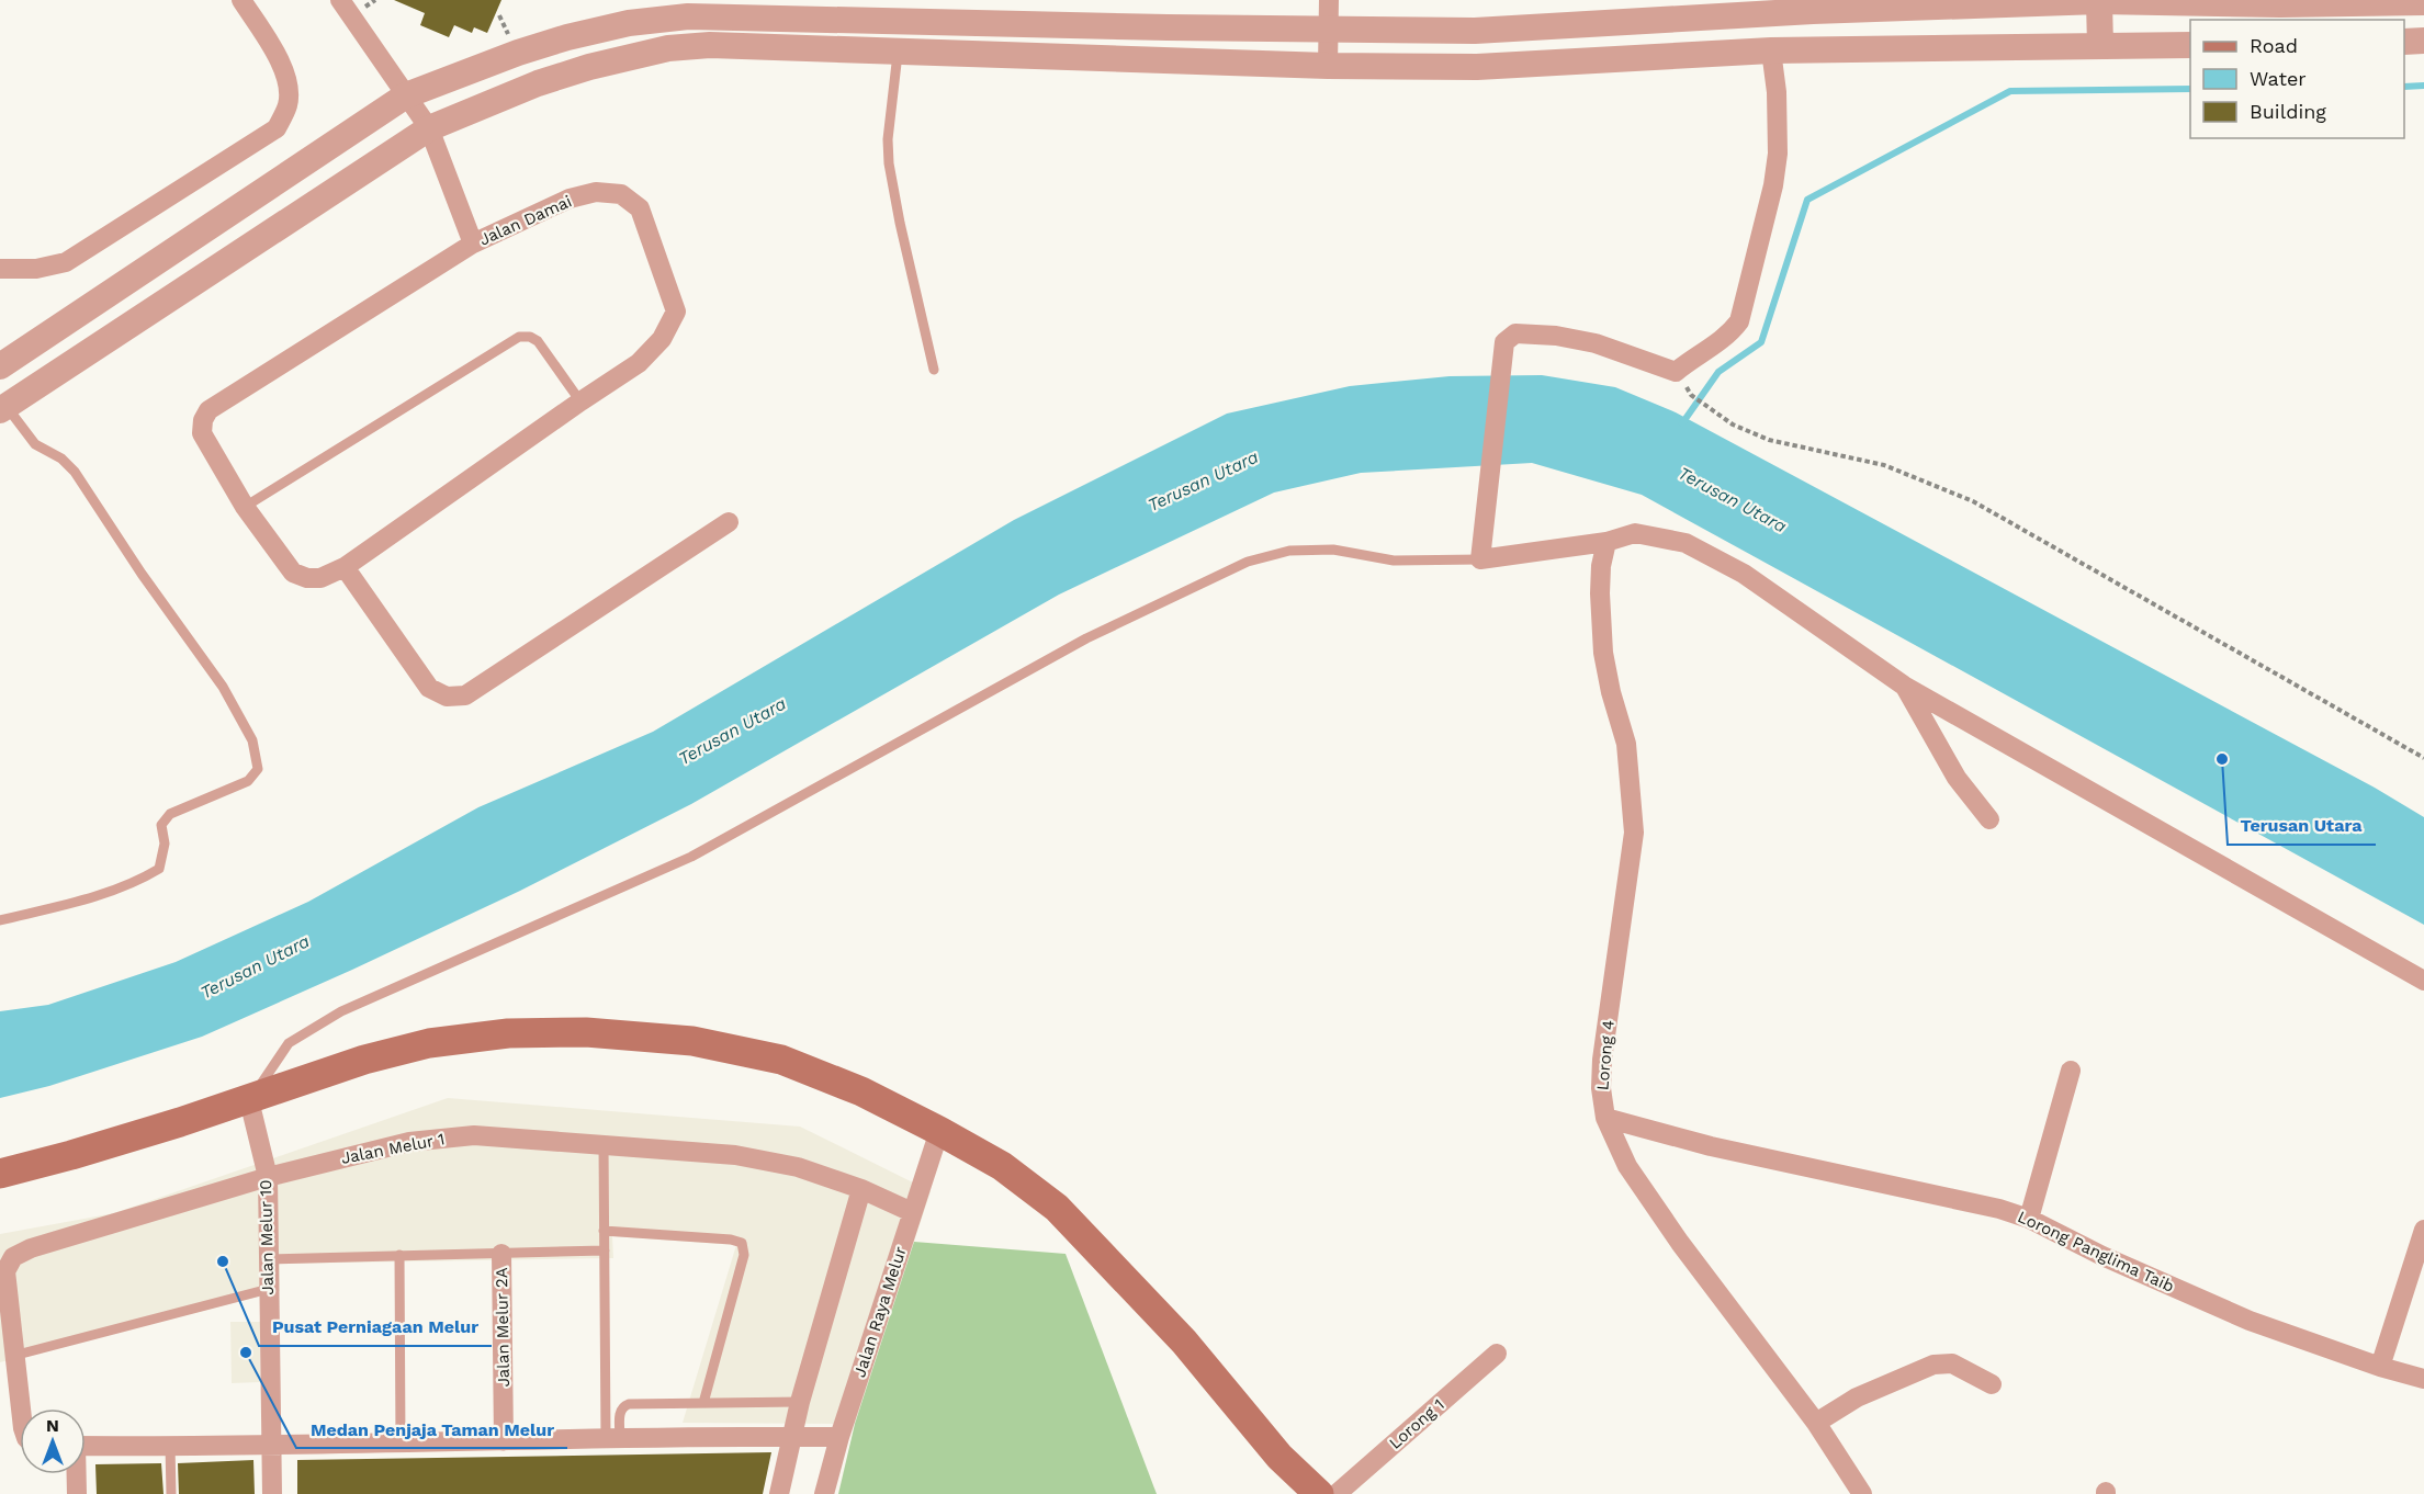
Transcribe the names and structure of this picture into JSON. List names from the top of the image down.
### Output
{
  "streets": {
    "street": [
      "Jalan Damai",
      "Lorong 4",
      "Jalan Melur 1",
      "Jalan Melur 10",
      "Lorong Panglima Taib",
      "Jalan Raya Melur",
      "Jalan Melur 2A",
      "Lorong 1"
    ]
  },
  "crossings": [
    ["Lorong 4", "Lorong Panglima Taib"],
    ["Jalan Melur 1", "Jalan Melur 10"],
    ["Jalan Melur 1", "Jalan Raya Melur"]
  ],
  "water": ["Terusan Utara"],
  "places": ["Terusan Utara", "Pusat Perniagaan Melur", "Medan Penjaja Taman Melur"],
  "legend": ["Road", "Water", "Building"],
  "north": "top"
}
